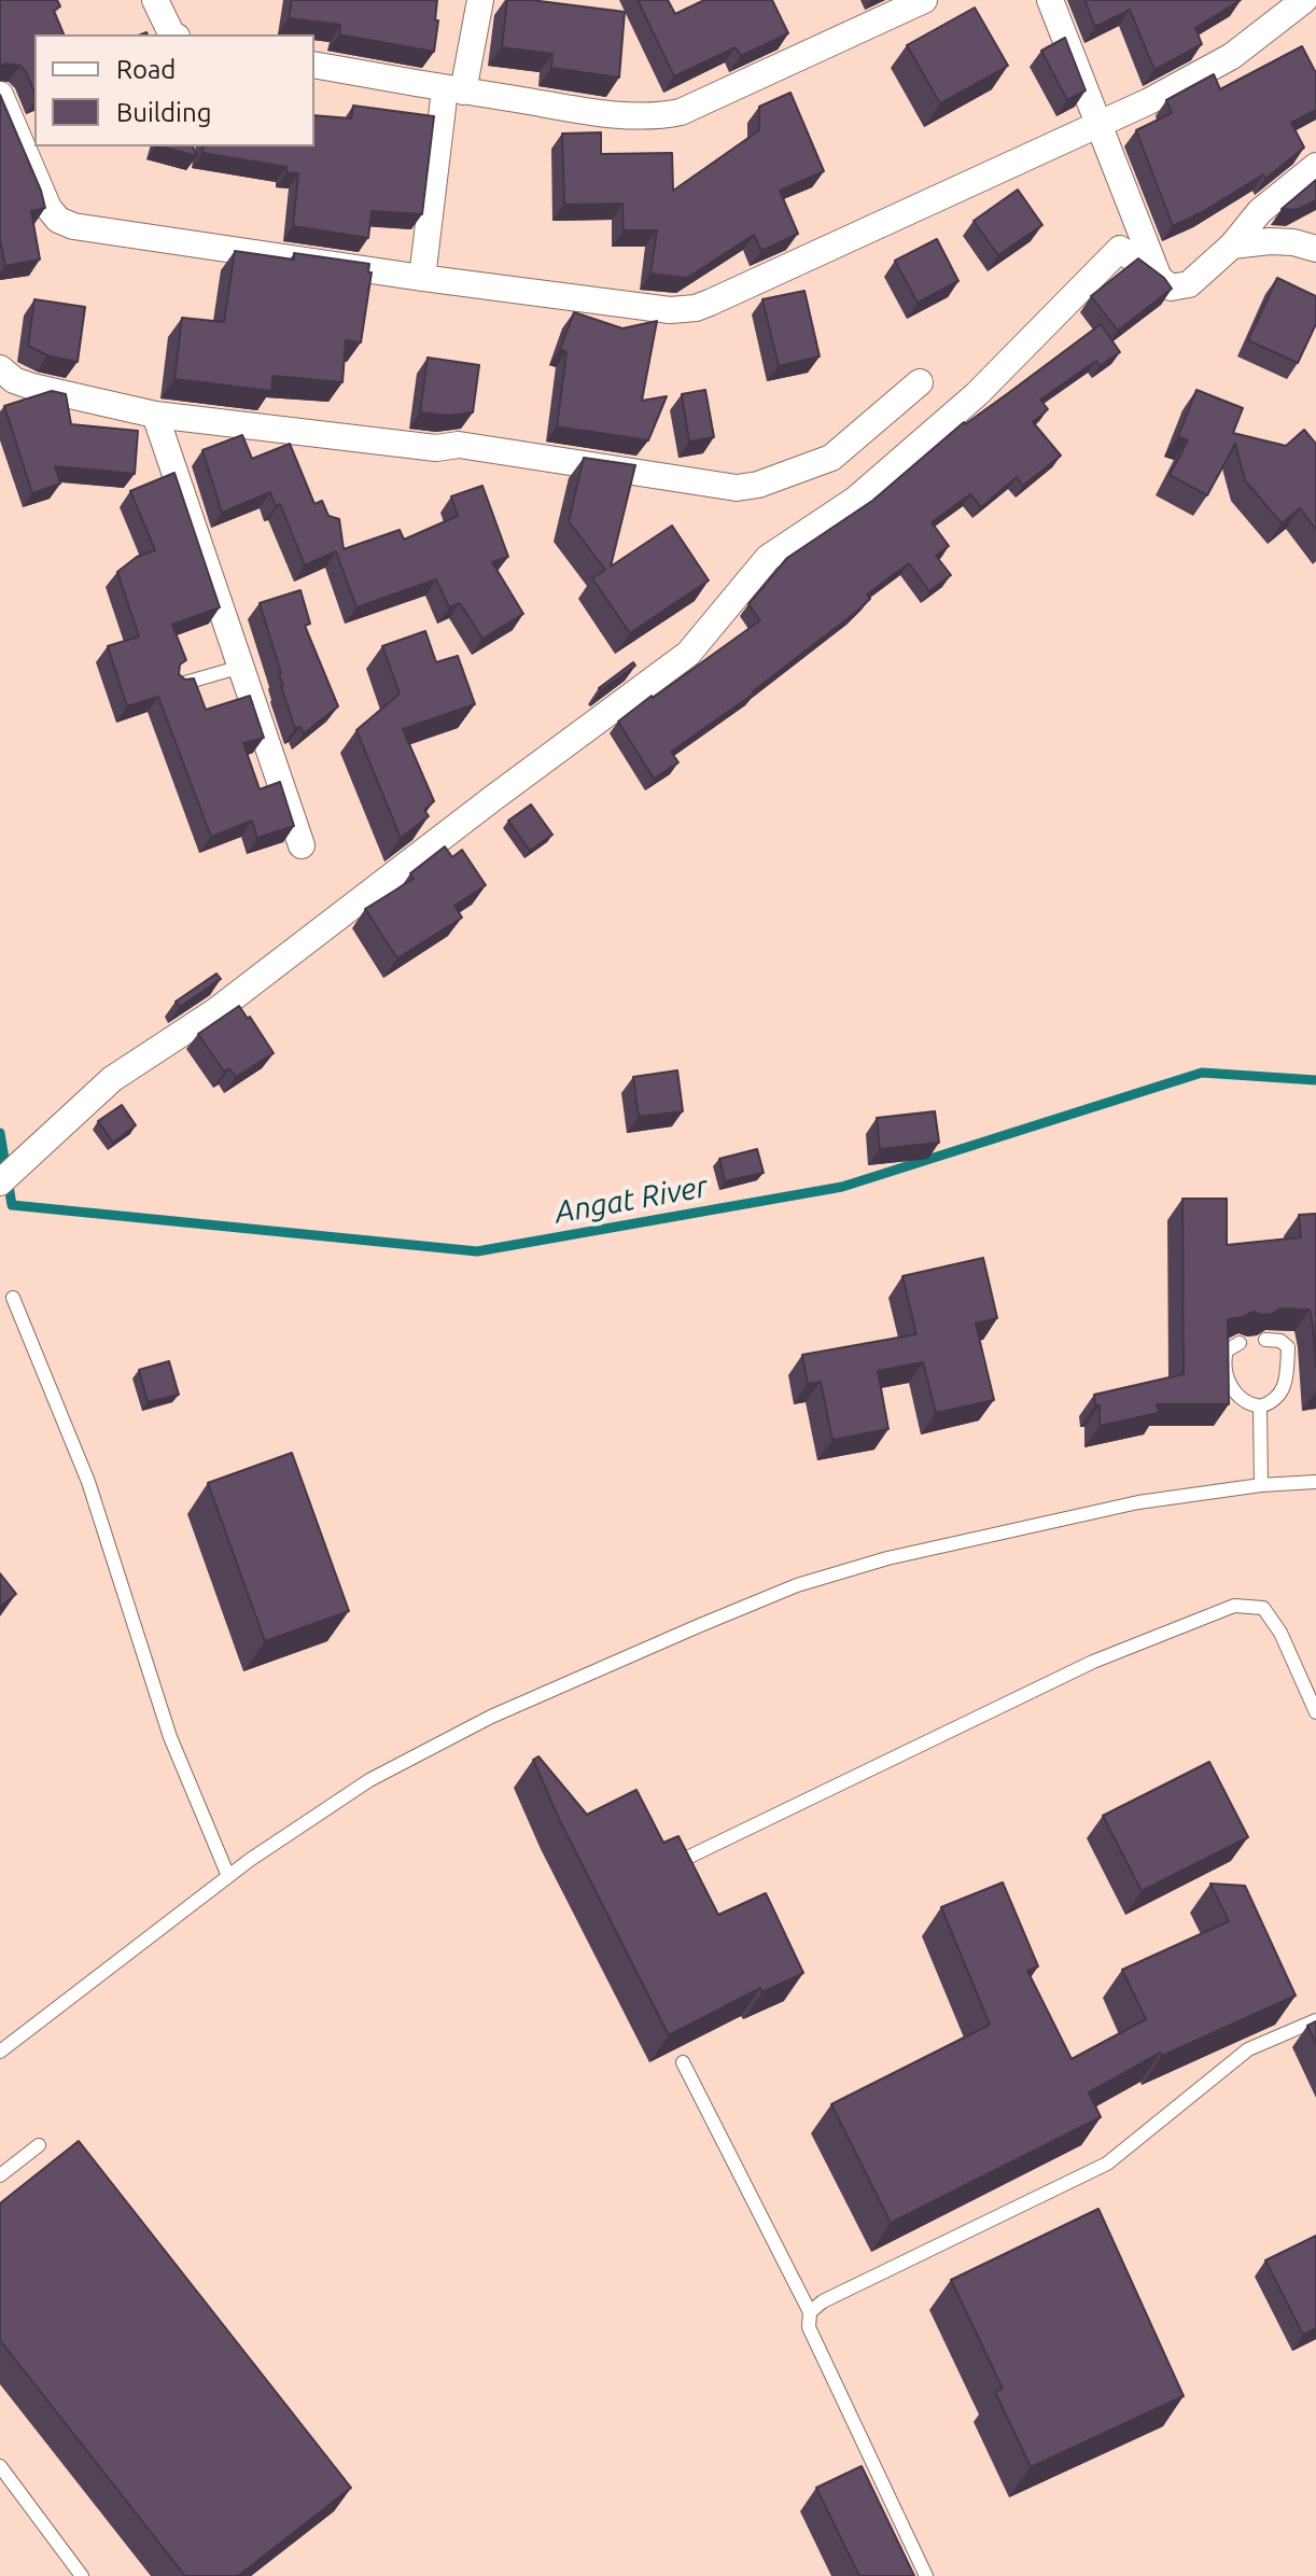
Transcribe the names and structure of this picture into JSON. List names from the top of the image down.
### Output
{
  "water": ["Angat River"],
  "legend": ["Road", "Building"]
}
